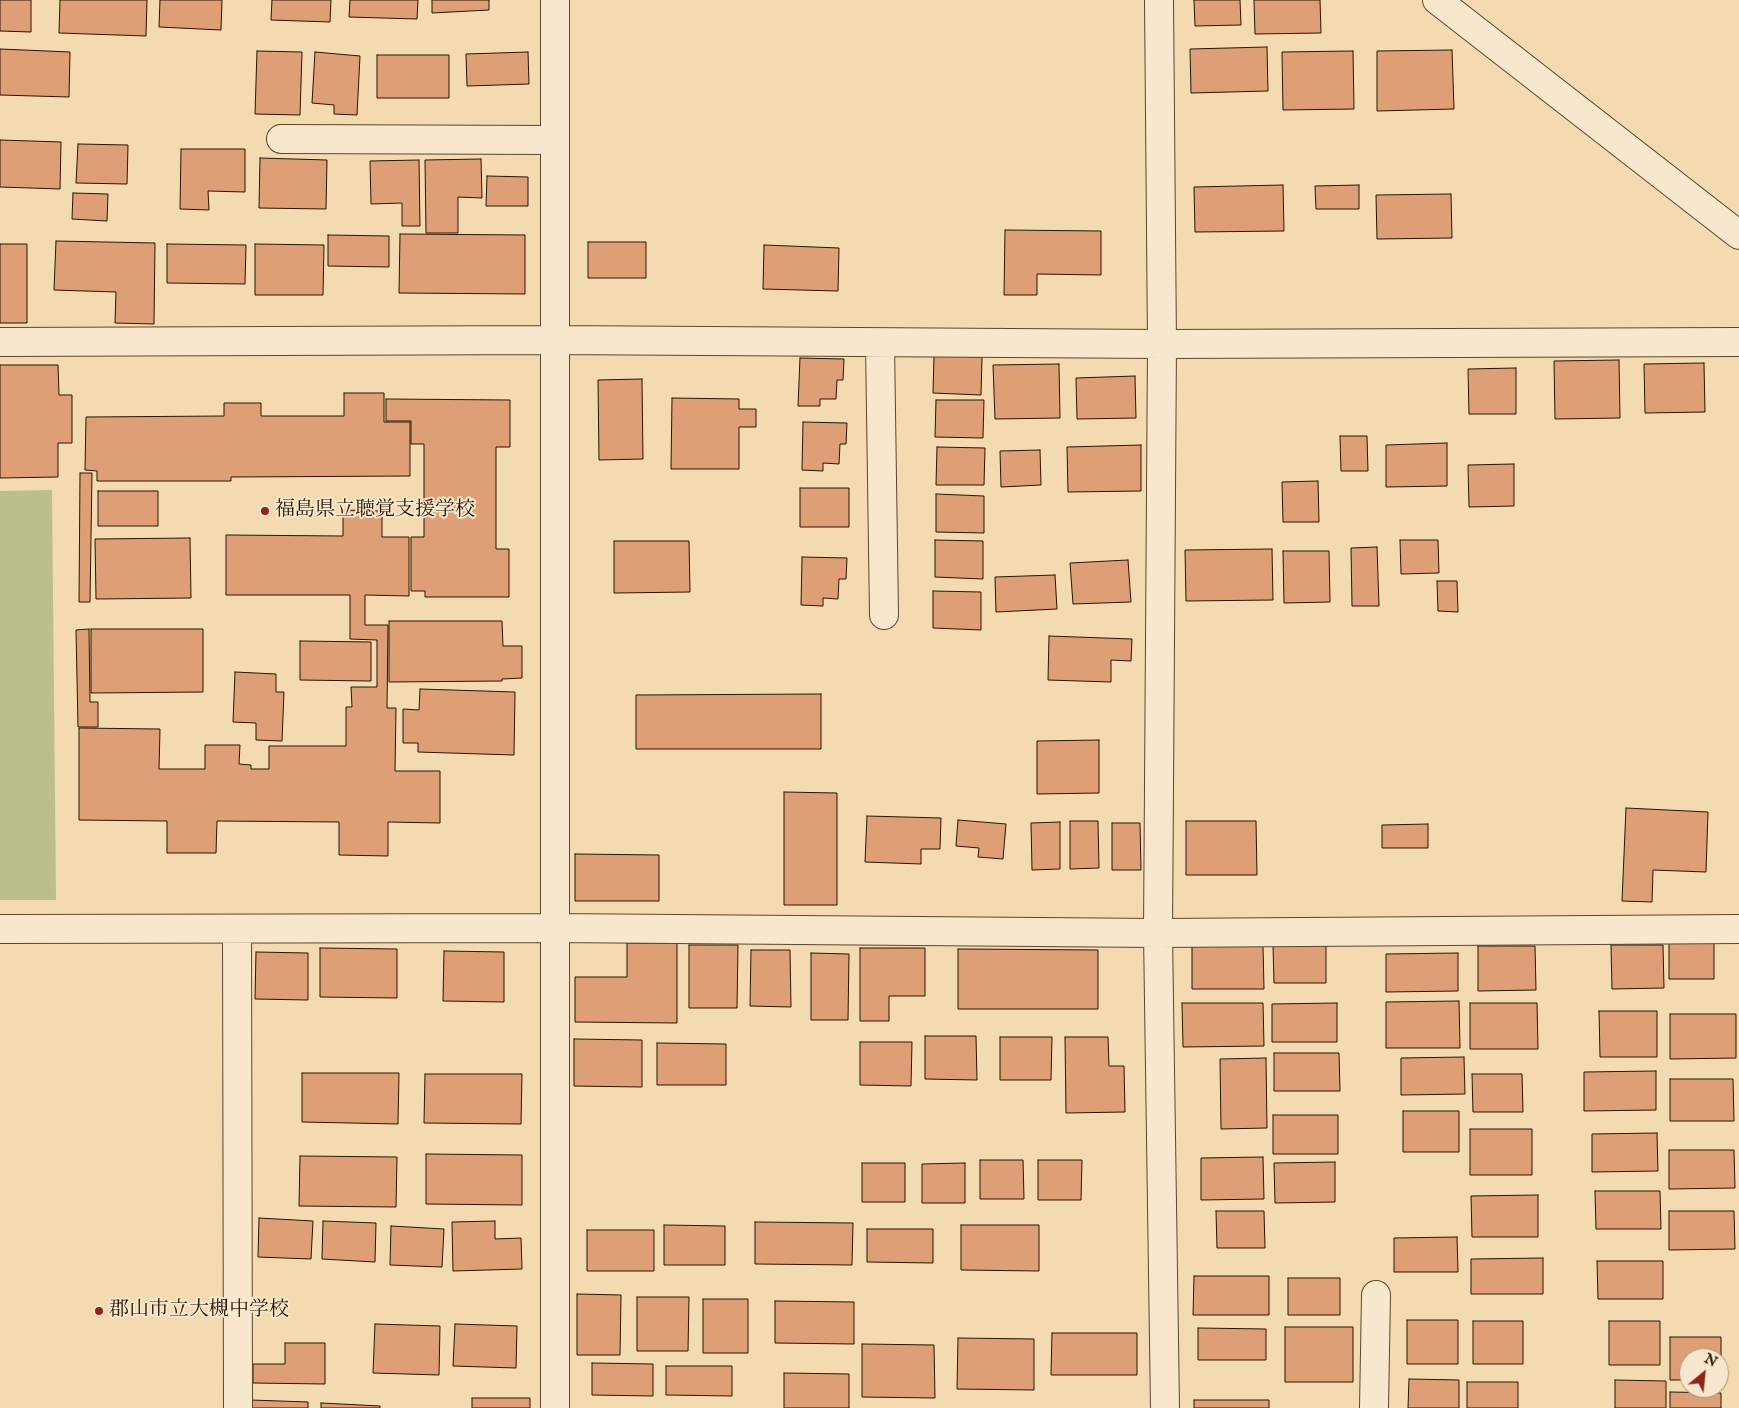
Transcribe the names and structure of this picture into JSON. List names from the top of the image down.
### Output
{
  "places": ["福島県立聴覚支援学校", "郡山市立大槻中学校"],
  "north": "top right"
}
